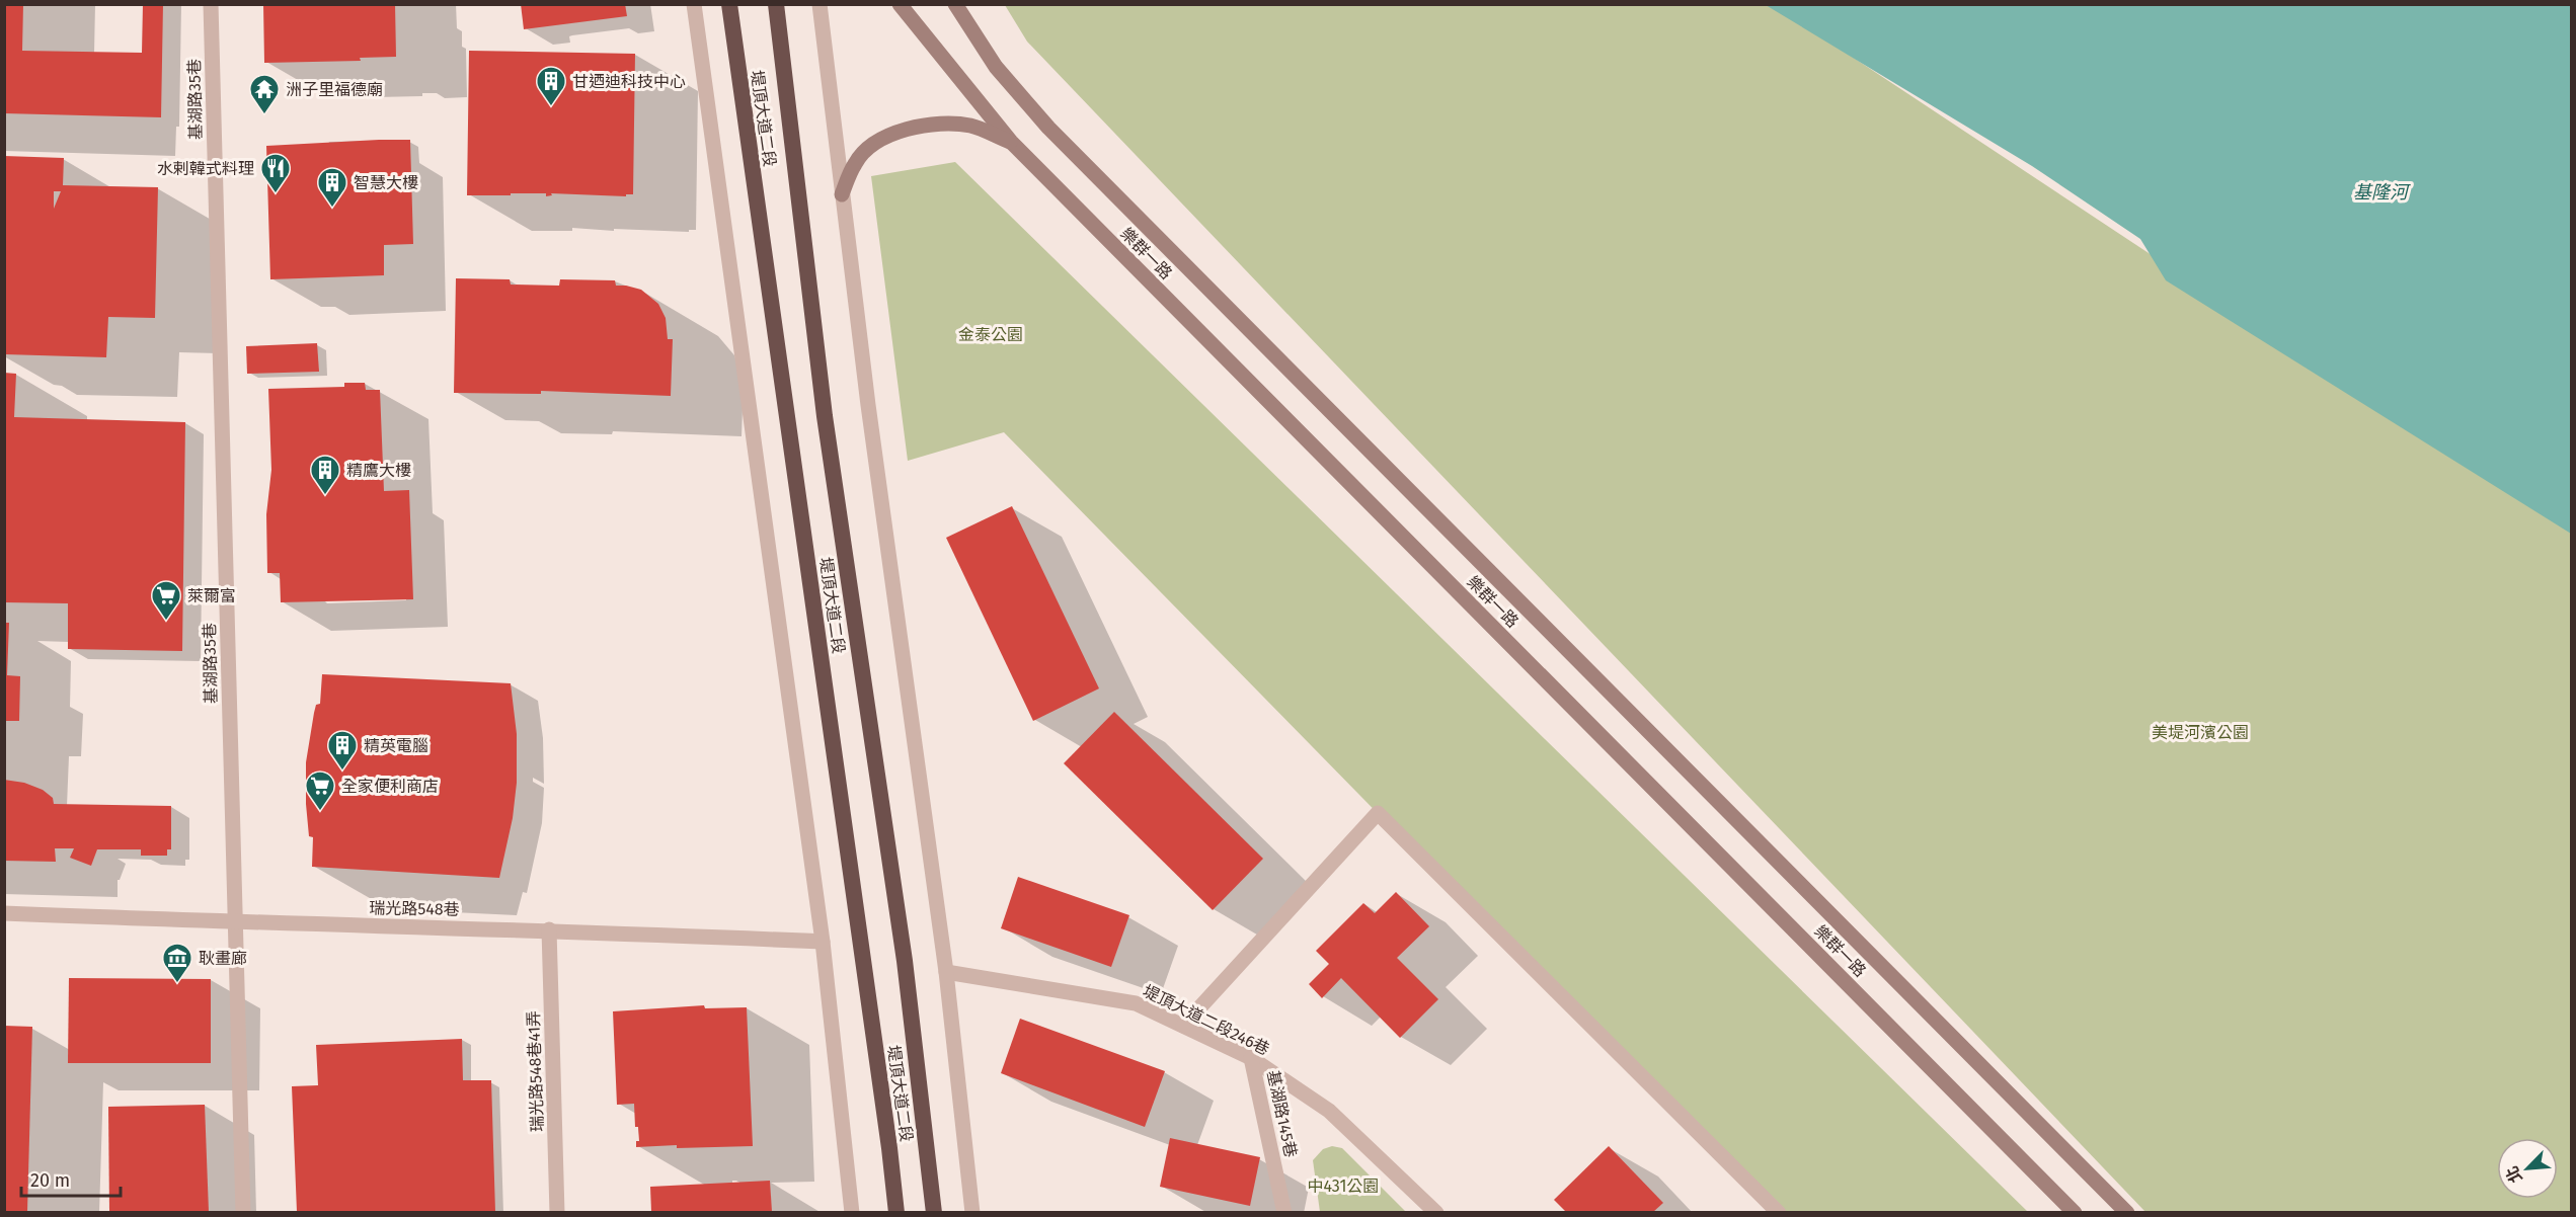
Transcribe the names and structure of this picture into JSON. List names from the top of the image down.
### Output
{
  "streets": {
    "highway": ["堤頂大道二段"],
    "main road": ["樂群一路"],
    "street": [
      "基湖路35巷",
      "瑞光路548巷",
      "堤頂大道二段246巷",
      "瑞光路548巷41弄",
      "基湖路145巷"
    ]
  },
  "crossings": [
    ["基湖路35巷", "瑞光路548巷"],
    ["瑞光路548巷", "瑞光路548巷41弄"],
    ["堤頂大道二段246巷", "基湖路145巷"]
  ],
  "water": ["基隆河"],
  "parks": ["金泰公園", "美堤河濱公園", "中431公園"],
  "places": {
    "building": [
      "甘迺迪科技中心",
      "智慧大樓",
      "精鷹大樓",
      "精英電腦"
    ],
    "temple": ["洲子里福德廟"],
    "restaurant": ["水剌韓式料理"],
    "supermarket": ["萊爾富", "全家便利商店"],
    "museum": ["耿畫廊"]
  },
  "scale_bar": "20 m",
  "north": "bottom left"
}
